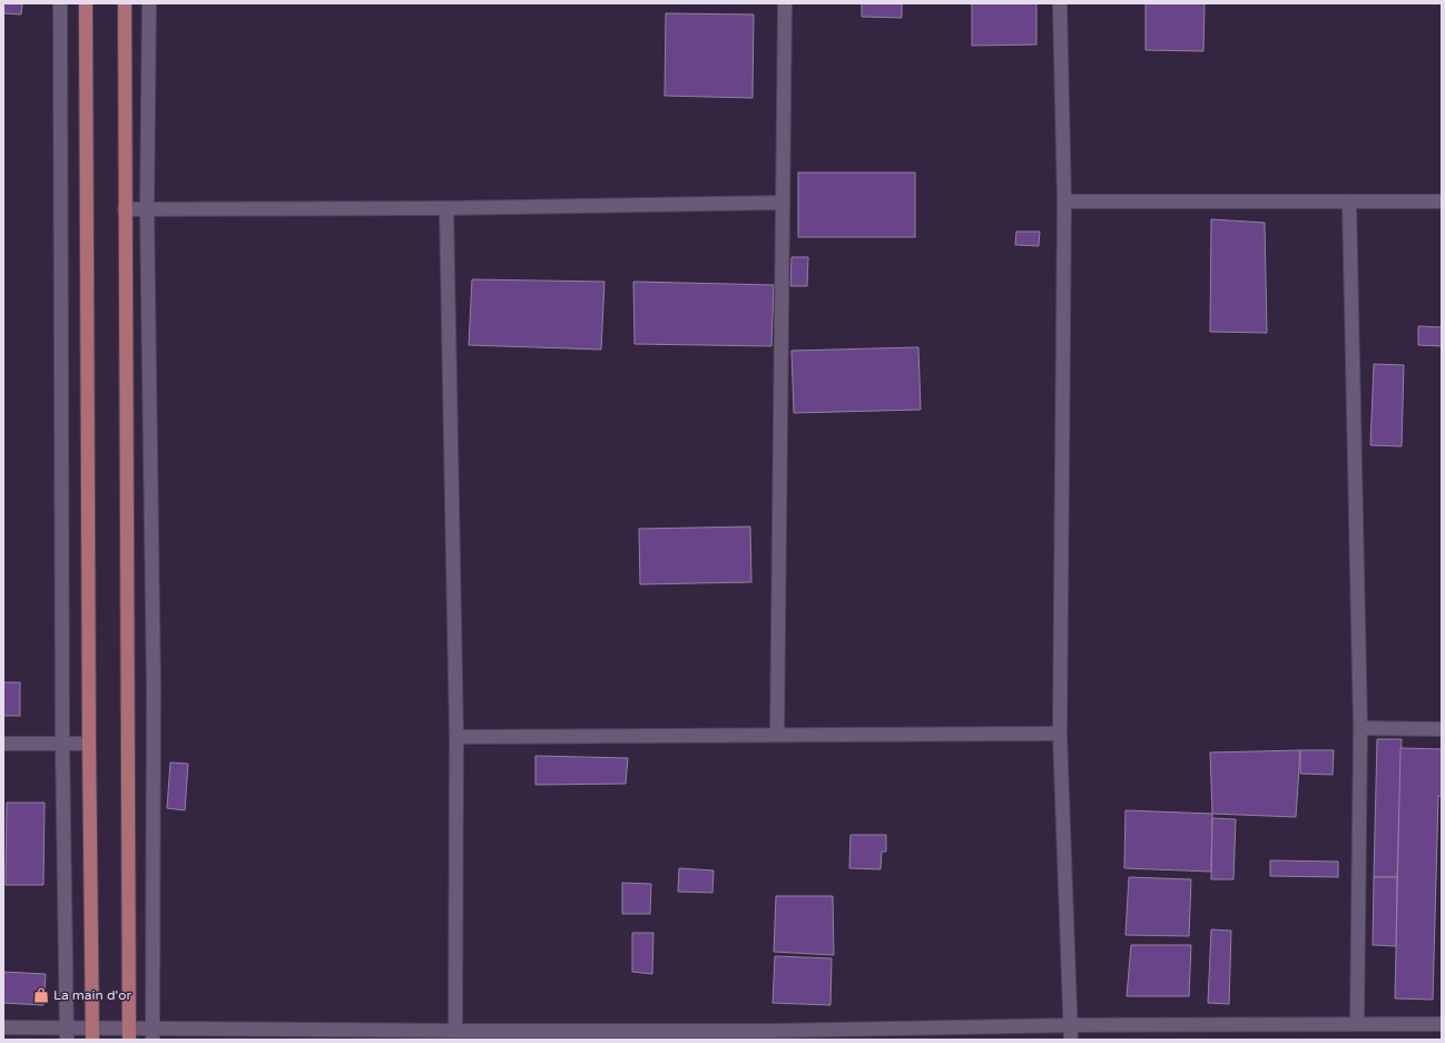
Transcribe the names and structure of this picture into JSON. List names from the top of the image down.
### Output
{
  "places": {
    "shop": ["La main d'or"]
  }
}
